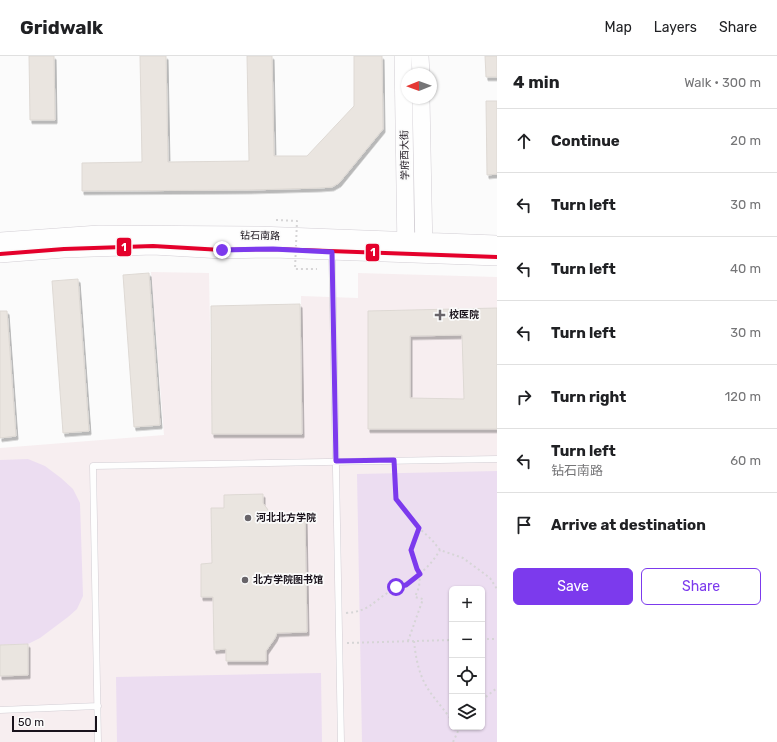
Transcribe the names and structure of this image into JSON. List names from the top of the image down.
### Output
{
  "streets": {
    "main road": ["学府西大街", "钻石南路"]
  },
  "crossings": [
    ["学府西大街", "钻石南路"]
  ],
  "places": {
    "health": ["校医院"],
    "other": ["河北北方学院", "北方学院图书馆"]
  },
  "lines": ["transit line 1"],
  "scale_bar": "50 m",
  "north": "left",
  "page": {
    "header": "Gridwalk",
    "nav": ["Map", "Layers", "Share"],
    "heading": ["4 min", "Walk · 300 m"],
    "list": [
      ["Continue", "20 m"],
      ["Turn left", "30 m"],
      ["Turn left", "40 m"],
      ["Turn left", "30 m"],
      ["Turn right", "120 m"],
      ["Turn left", "钻石南路", "60 m"],
      "Arrive at destination"
    ],
    "buttons": ["Save", "Share"],
    "map_buttons": ["+", "−"],
    "scale": "50 m"
  }
}
